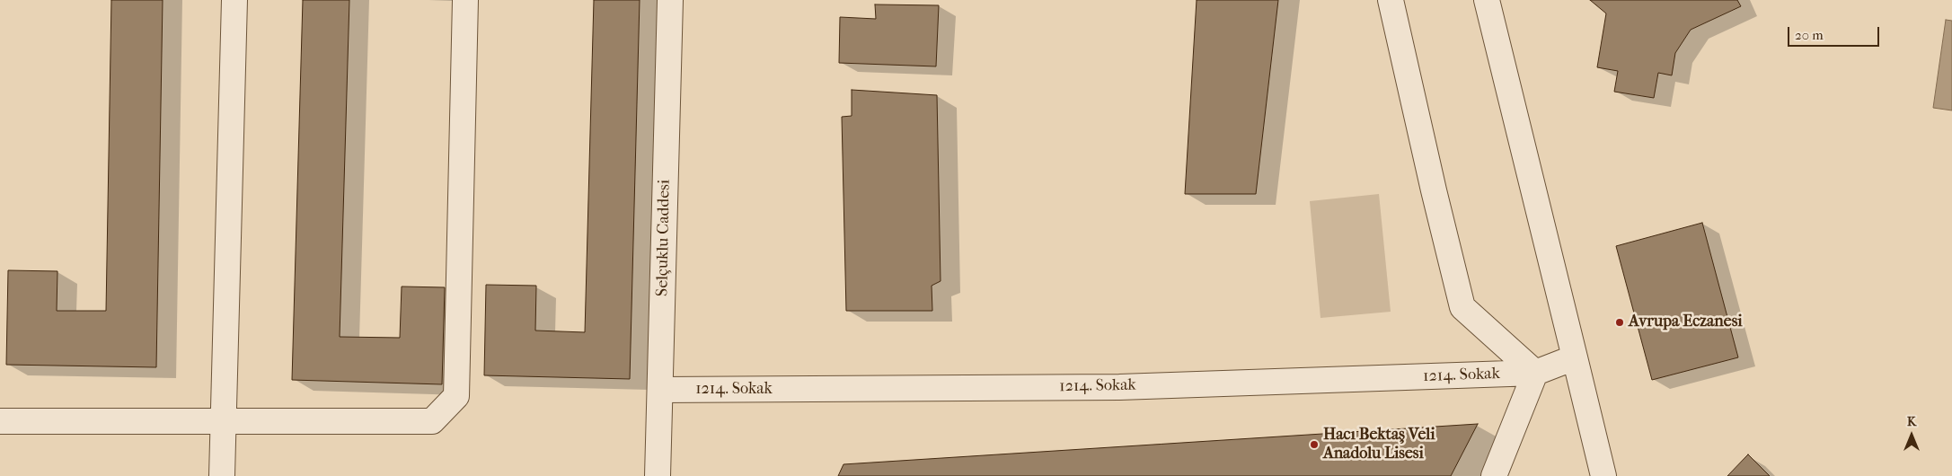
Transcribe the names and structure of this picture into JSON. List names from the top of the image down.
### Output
{
  "streets": {
    "street": ["Selçuklu Caddesi", "1214. Sokak"]
  },
  "crossings": [
    ["Selçuklu Caddesi", "1214. Sokak"]
  ],
  "places": ["Avrupa Eczanesi", "Hacı Bektaş Veli Anadolu Lisesi"],
  "scale_bar": "20 m",
  "north": "top"
}
